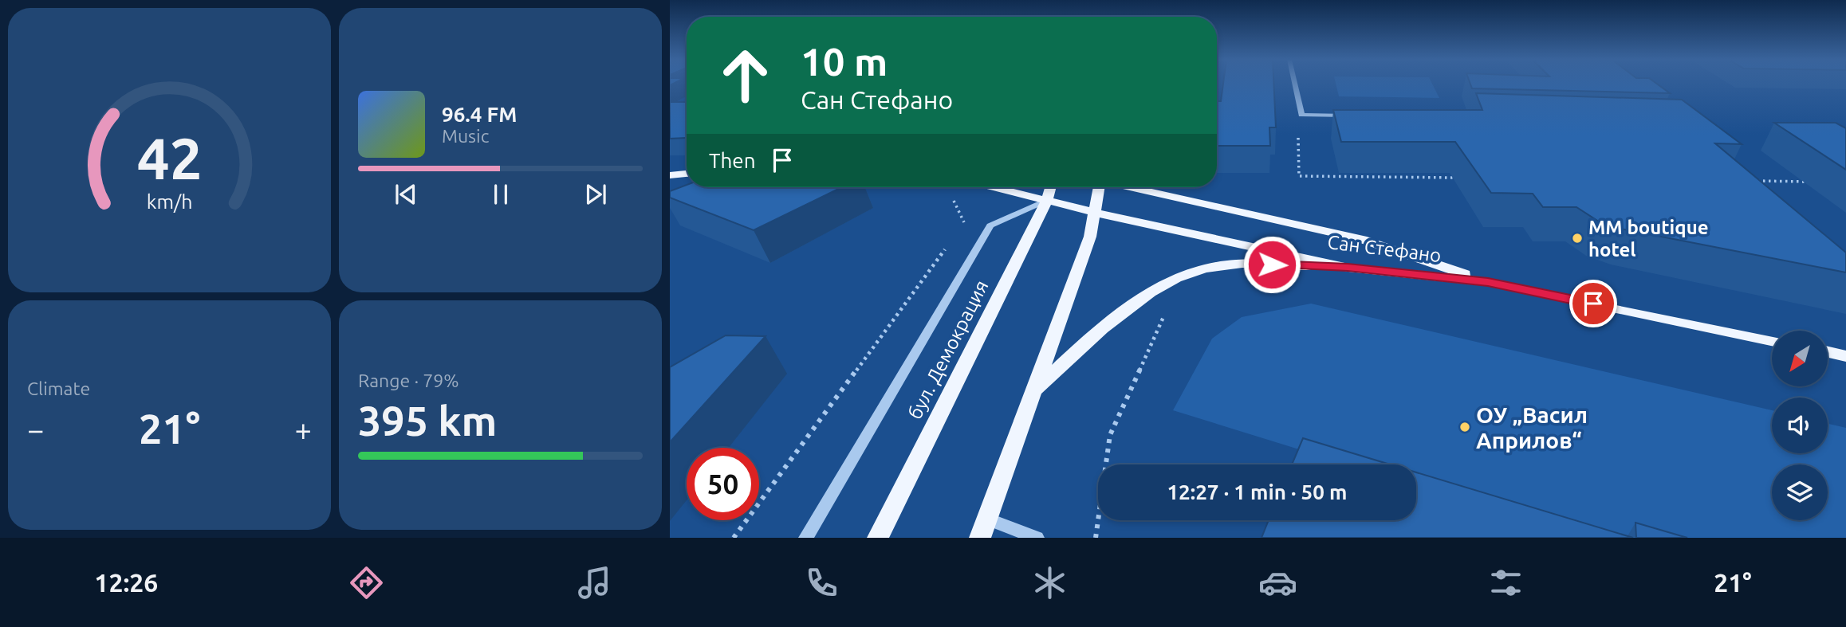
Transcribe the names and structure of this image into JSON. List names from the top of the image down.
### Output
{
  "streets": {
    "main road": ["Сан Стефано", "бул. Демокрация"]
  },
  "crossings": [
    ["Сан Стефано", "бул. Демокрация"]
  ],
  "places": ["MM boutique hotel", "ОУ „Васил Априлов“"],
  "north": "bottom left",
  "page": {
    "turn": ["10 m", "Сан Стефано"],
    "song": ["96.4 FM", "Music"],
    "then": "Then",
    "tile": [
      "Climate",
      ["Range · 79%", "395 km"]
    ],
    "heat": ["−", "21°", "+"],
    "limit": "50",
    "trip": "12:27 · 1 min · 50 m",
    "tabs": ["12:26", "21°"],
    "gauge": ["42", "km/h"]
  }
}
